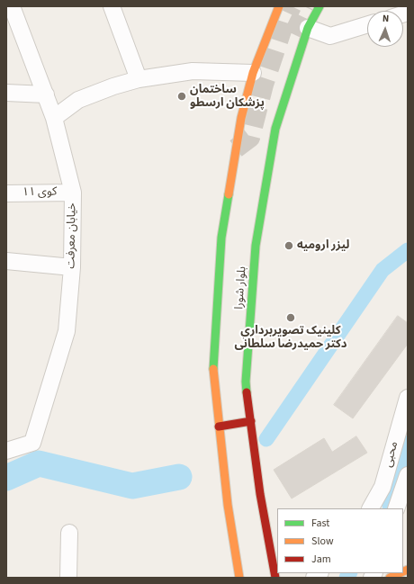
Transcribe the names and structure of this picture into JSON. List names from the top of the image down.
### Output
{
  "streets": {
    "main road": ["بلوار شورا"],
    "street": ["کوی ۱۱", "خیابان معرفت", "محبی"]
  },
  "crossings": [
    ["کوی ۱۱", "خیابان معرفت"]
  ],
  "places": ["ساختمان پزشکان ارسطو", "لیزر ارومیه", "کلینیک تصويربرداري دکتر حمیدرضا سلطانی"],
  "legend": ["Fast", "Slow", "Jam"],
  "north": "top"
}
